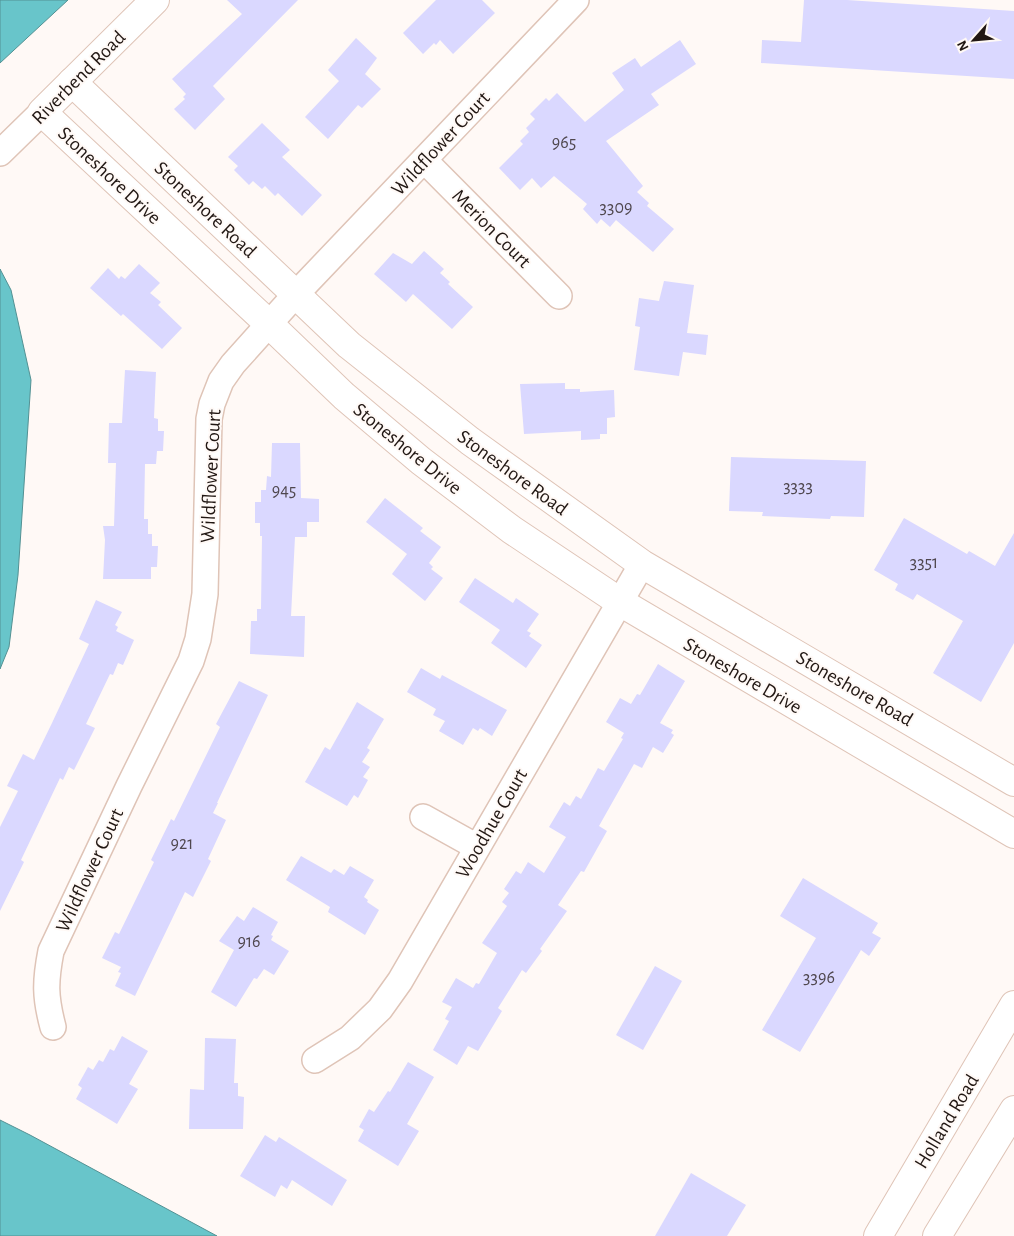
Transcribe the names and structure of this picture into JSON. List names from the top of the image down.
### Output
{
  "streets": {
    "street": [
      "Riverbend Road",
      "Wildflower Court",
      "Stoneshore Drive",
      "Stoneshore Road",
      "Merion Court",
      "Woodhue Court",
      "Holland Road"
    ]
  },
  "crossings": [
    ["Riverbend Road", "Stoneshore Drive"],
    ["Riverbend Road", "Stoneshore Road"],
    ["Wildflower Court", "Stoneshore Drive"],
    ["Wildflower Court", "Stoneshore Road"],
    ["Wildflower Court", "Merion Court"],
    ["Stoneshore Drive", "Woodhue Court"],
    ["Stoneshore Road", "Woodhue Court"]
  ],
  "house_numbers": [
    "965",
    "3309",
    "3333",
    "945",
    "3351",
    "921",
    "916",
    "3396"
  ],
  "north": "bottom left"
}
